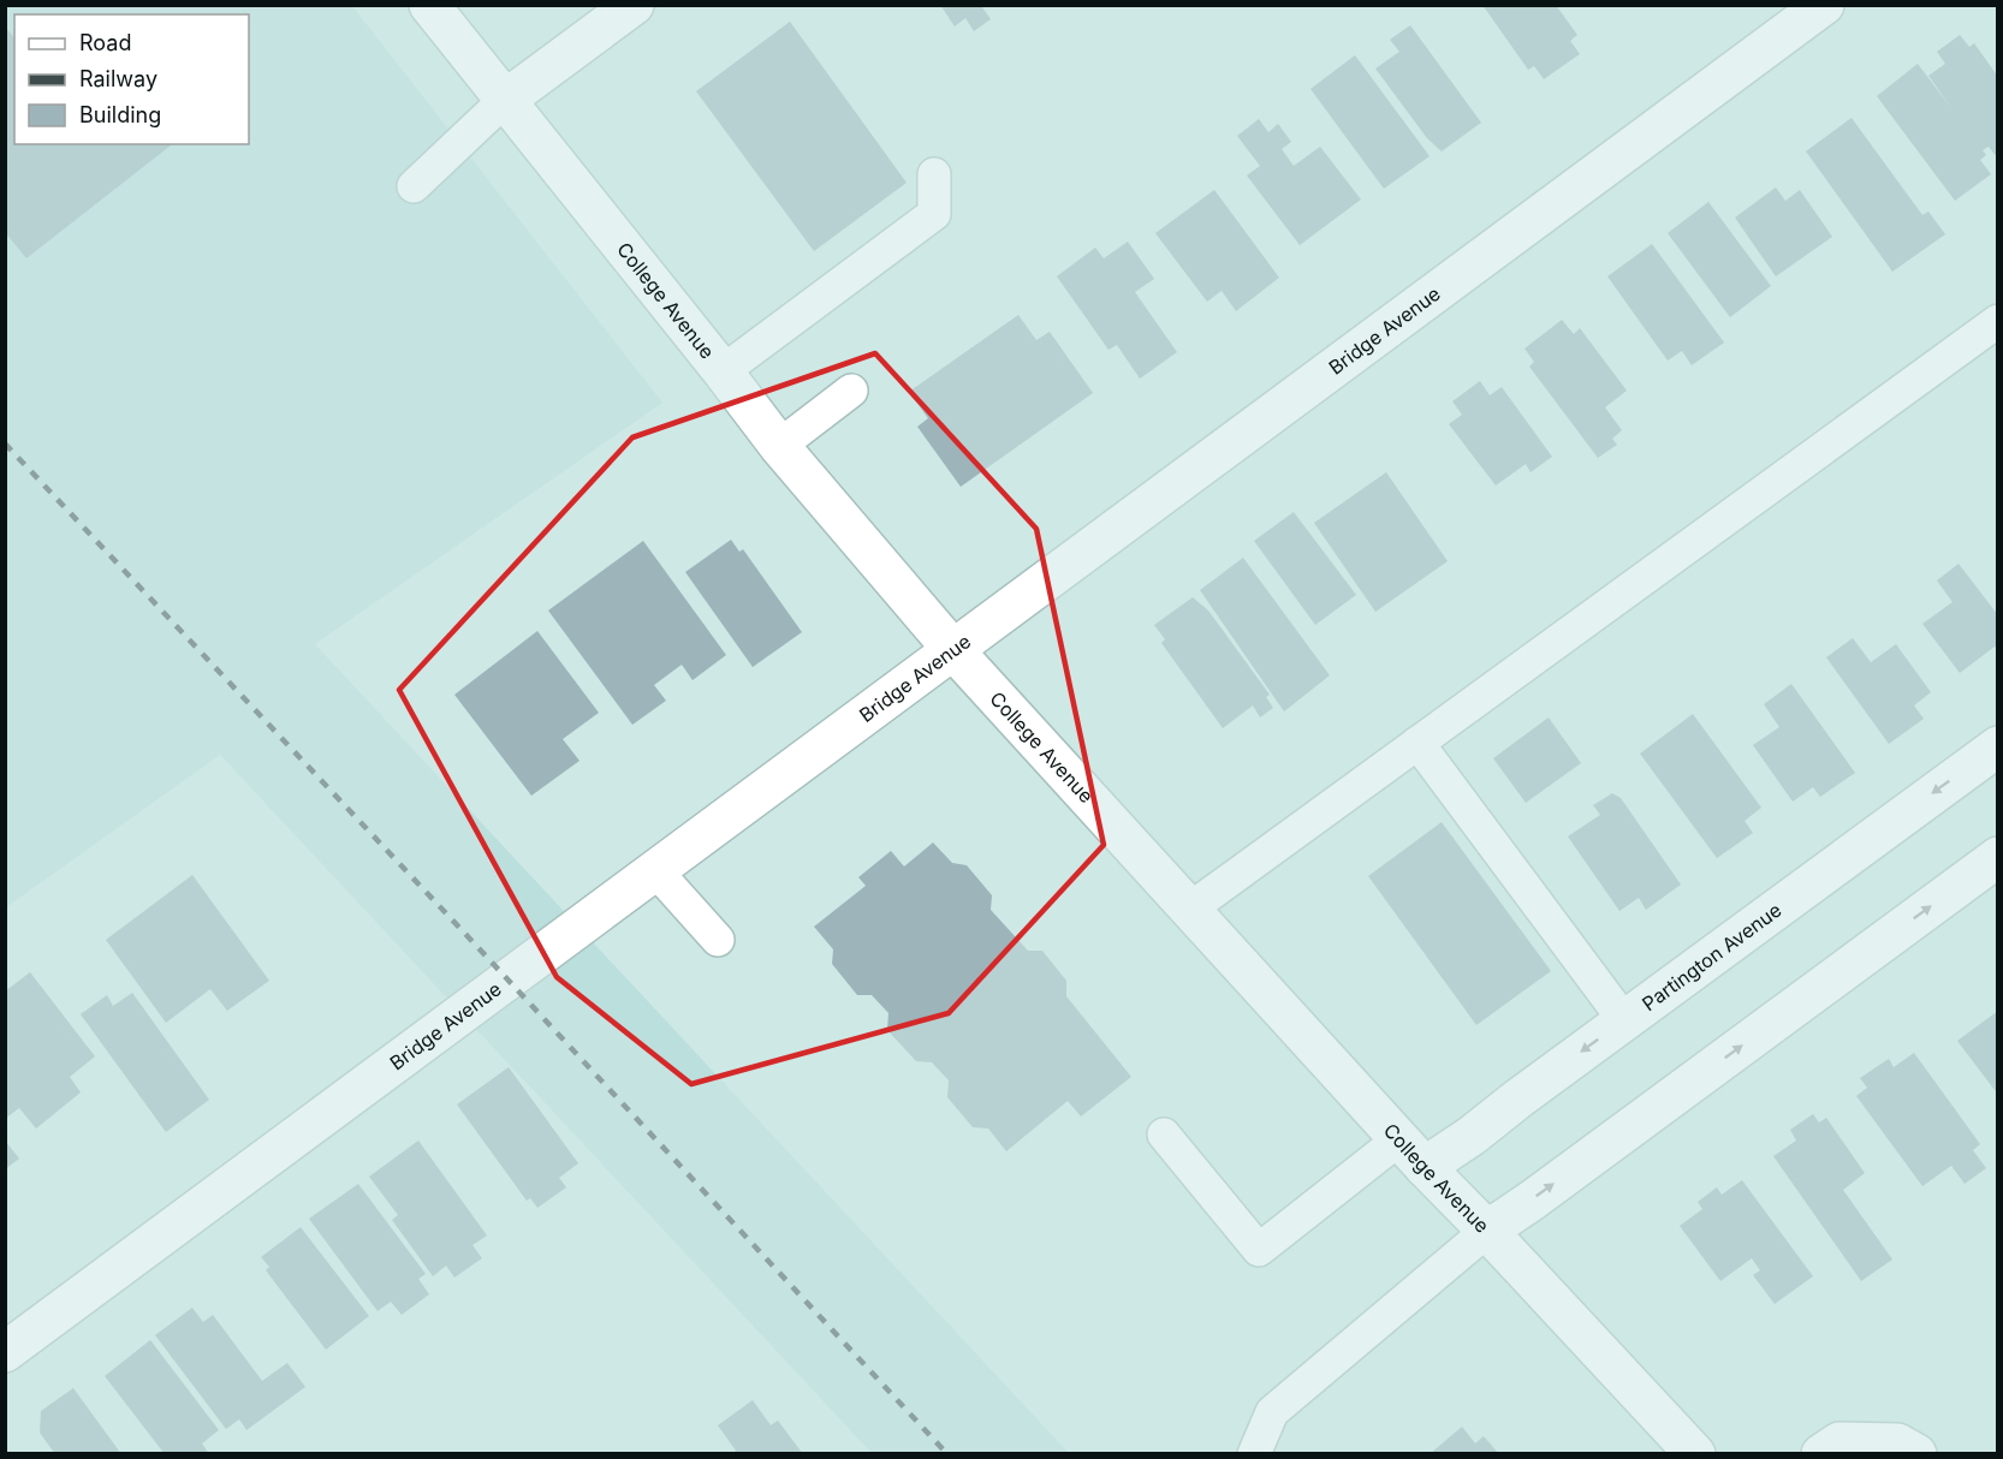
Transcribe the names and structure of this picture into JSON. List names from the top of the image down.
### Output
{
  "streets": {
    "street": ["College Avenue", "Bridge Avenue", "Partington Avenue"]
  },
  "crossings": [
    ["College Avenue", "Bridge Avenue"],
    ["College Avenue", "Partington Avenue"]
  ],
  "legend": ["Road", "Railway", "Building"]
}
